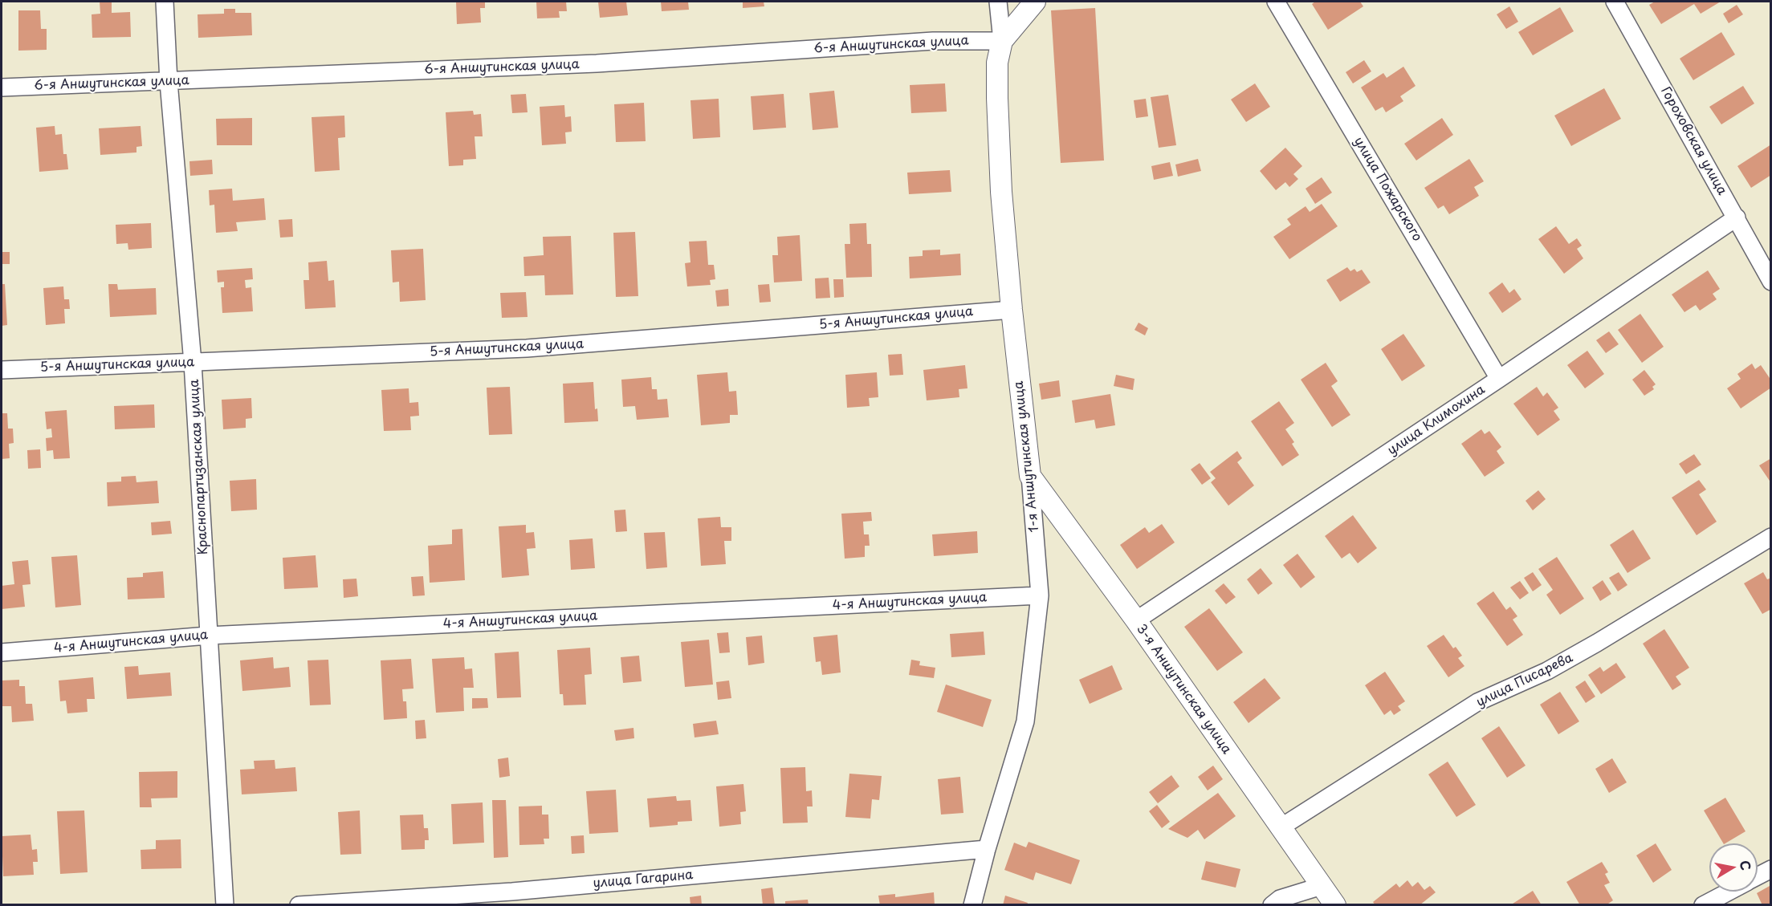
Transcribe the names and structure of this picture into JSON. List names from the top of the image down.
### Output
{
  "streets": {
    "street": [
      "6-я Аншутинская улица",
      "Гороховская улица",
      "улица Пожарского",
      "5-я Аншутинская улица",
      "улица Климохина",
      "1-я Аншутинская улица",
      "Краснопартизанская улица",
      "4-я Аншутинская улица",
      "улица Писарева",
      "3-я Аншутинская улица",
      "улица Гагарина"
    ]
  },
  "crossings": [
    ["6-я Аншутинская улица", "1-я Аншутинская улица"],
    ["6-я Аншутинская улица", "Краснопартизанская улица"],
    ["Гороховская улица", "улица Климохина"],
    ["улица Пожарского", "улица Климохина"],
    ["5-я Аншутинская улица", "1-я Аншутинская улица"],
    ["5-я Аншутинская улица", "Краснопартизанская улица"],
    ["улица Климохина", "3-я Аншутинская улица"],
    ["1-я Аншутинская улица", "4-я Аншутинская улица"],
    ["1-я Аншутинская улица", "3-я Аншутинская улица"],
    ["1-я Аншутинская улица", "улица Гагарина"],
    ["Краснопартизанская улица", "4-я Аншутинская улица"],
    ["улица Писарева", "3-я Аншутинская улица"]
  ],
  "north": "right"
}
